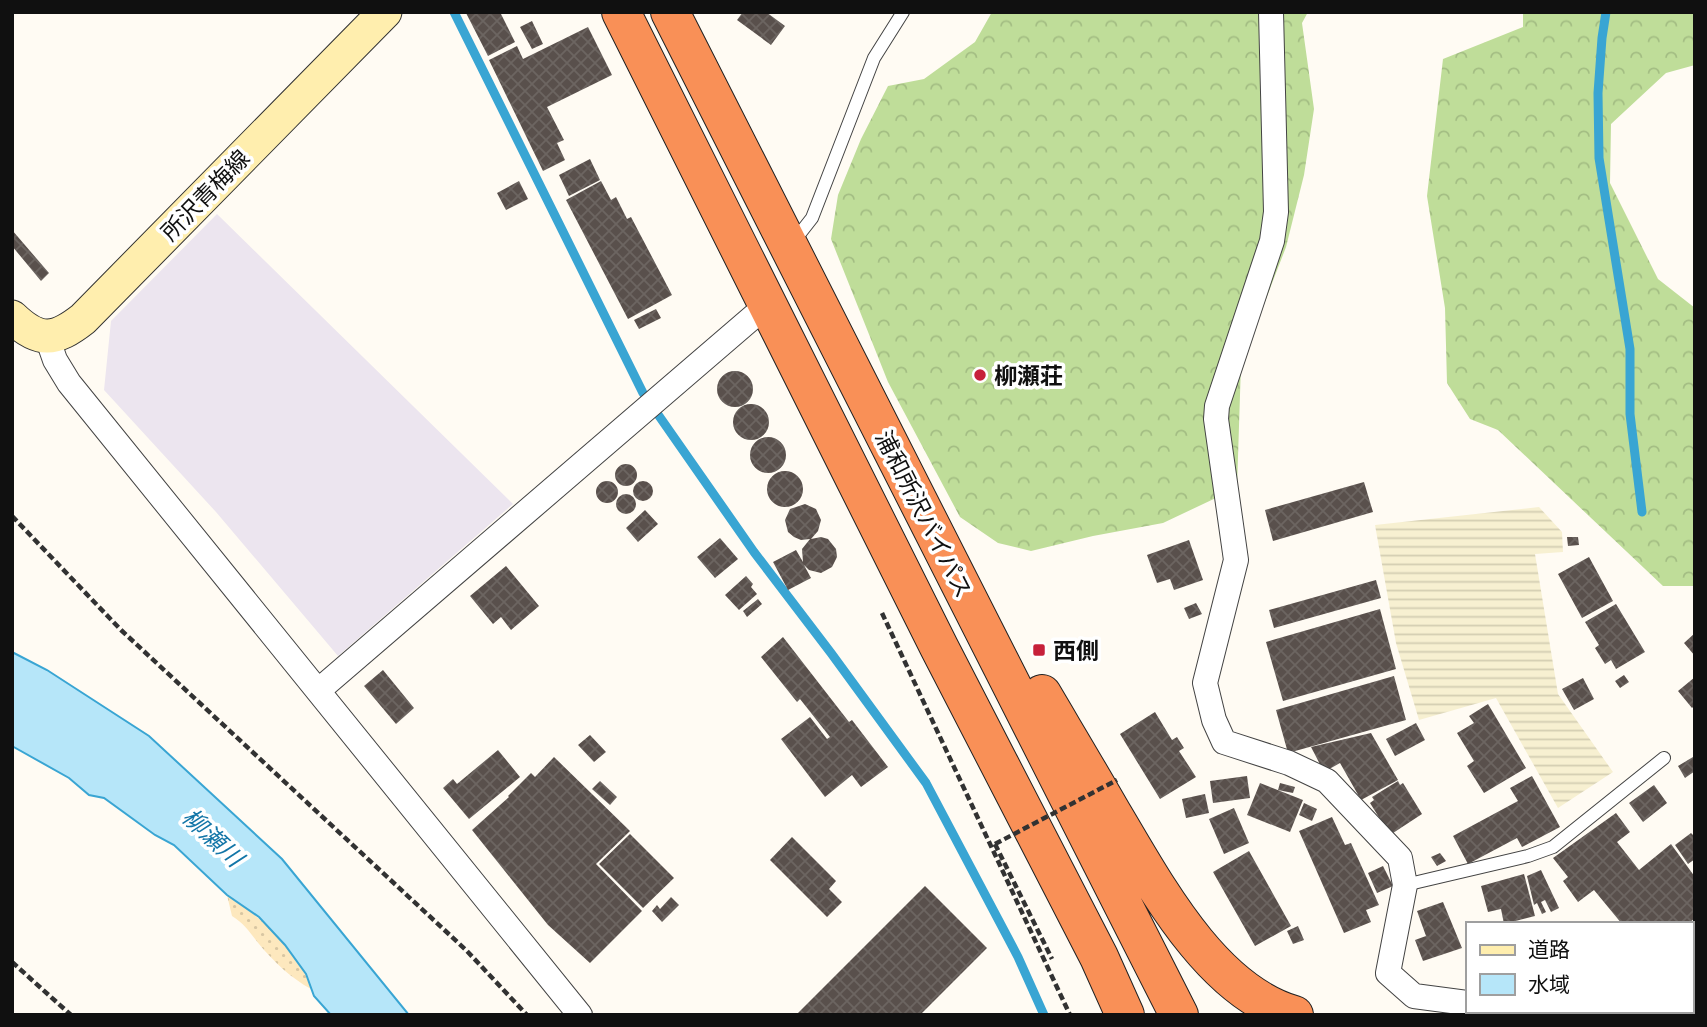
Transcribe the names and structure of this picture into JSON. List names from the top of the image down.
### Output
{
  "streets": {
    "highway": ["浦和所沢バイパス"],
    "main road": ["所沢青梅線"]
  },
  "water": ["柳瀬川"],
  "places": {
    "other": ["柳瀬荘"],
    "transit": ["西側"]
  },
  "legend": ["道路", "水域"]
}
